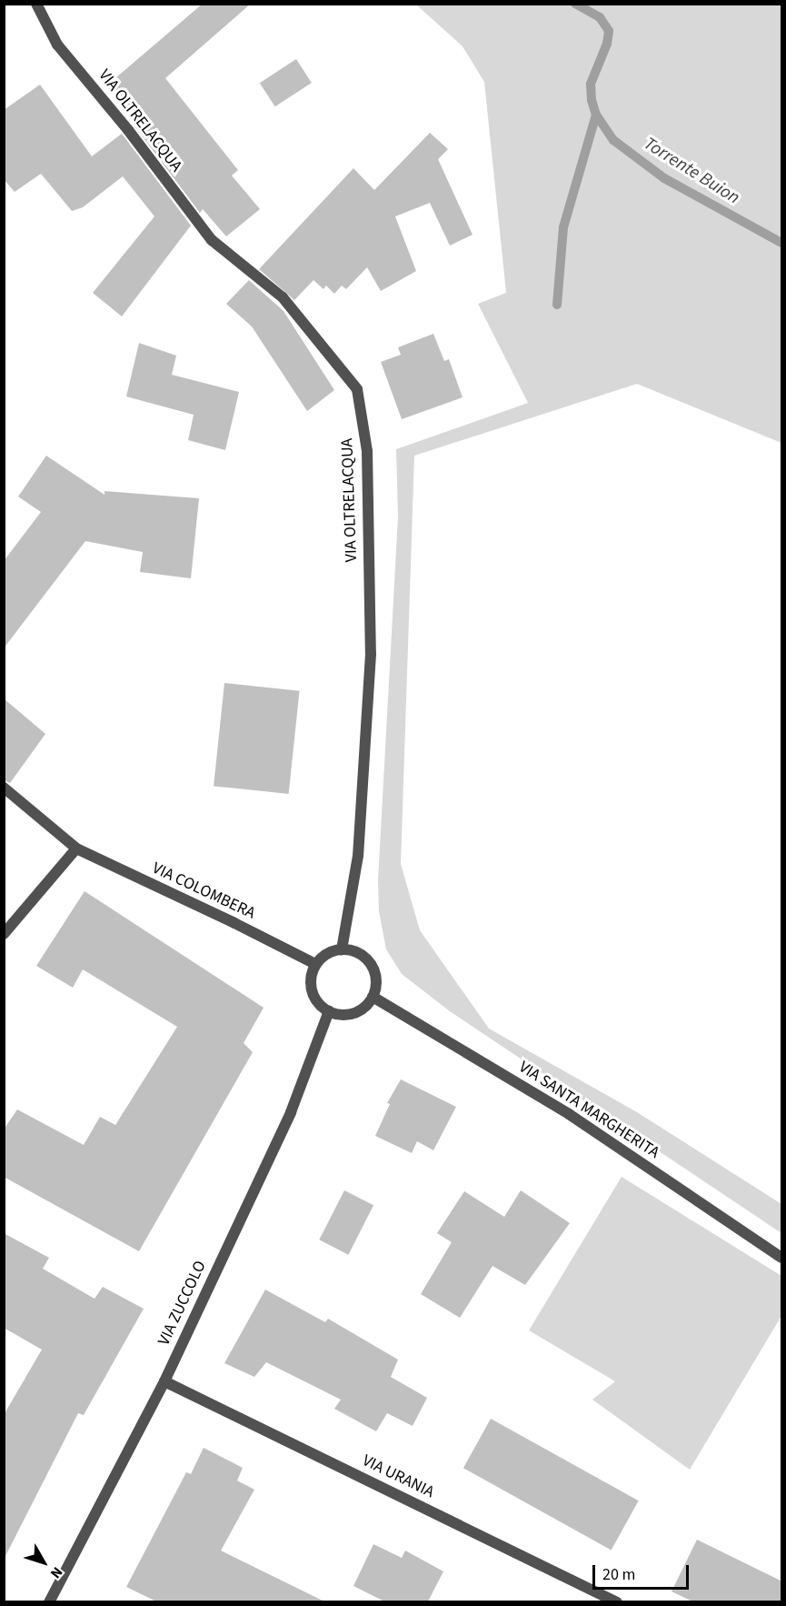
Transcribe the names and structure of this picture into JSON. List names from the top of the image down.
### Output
{
  "streets": {
    "street": [
      "VIA OLTRELACQUA",
      "VIA COLOMBERA",
      "VIA SANTA MARGHERITA",
      "VIA ZUCCOLO",
      "VIA URANIA"
    ]
  },
  "crossings": [
    ["VIA OLTRELACQUA", "VIA COLOMBERA"],
    ["VIA OLTRELACQUA", "VIA SANTA MARGHERITA"],
    ["VIA OLTRELACQUA", "VIA ZUCCOLO"],
    ["VIA COLOMBERA", "VIA SANTA MARGHERITA"],
    ["VIA COLOMBERA", "VIA ZUCCOLO"],
    ["VIA SANTA MARGHERITA", "VIA ZUCCOLO"],
    ["VIA ZUCCOLO", "VIA URANIA"]
  ],
  "water": ["Torrente Buion"],
  "scale_bar": "20 m",
  "north": "bottom right"
}
